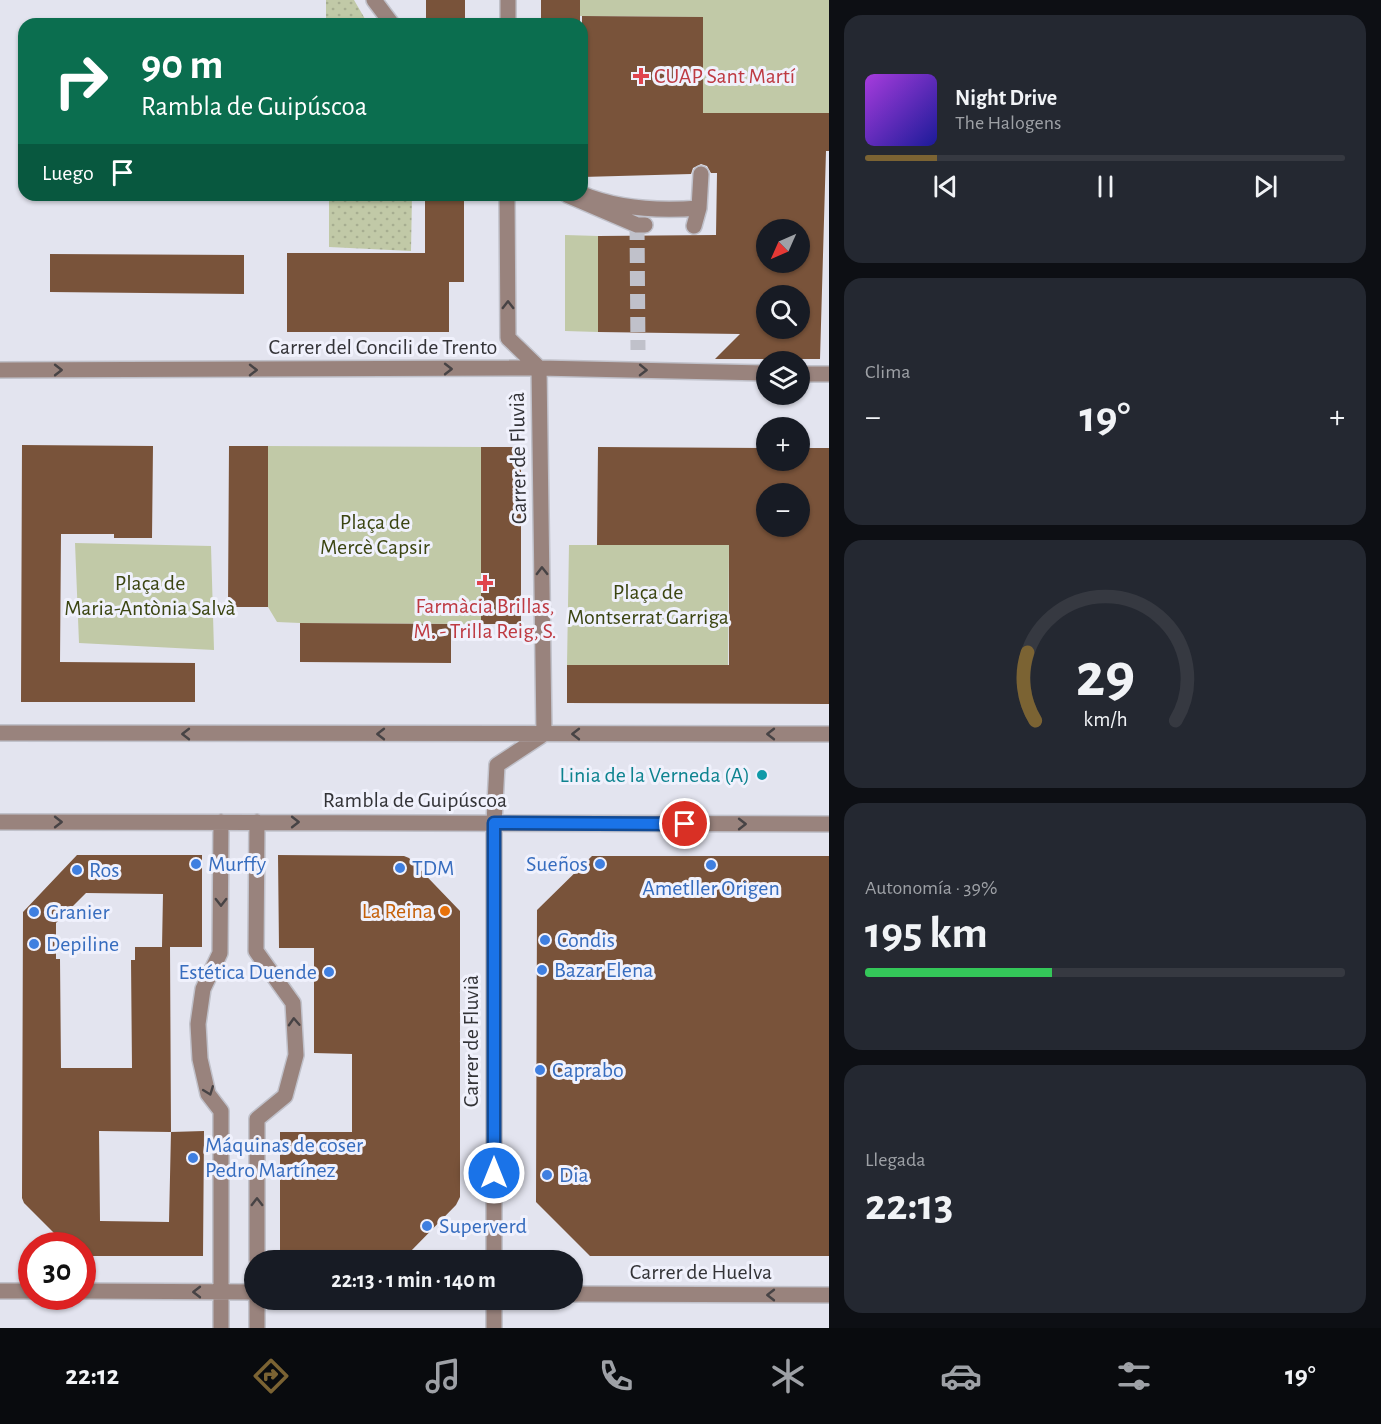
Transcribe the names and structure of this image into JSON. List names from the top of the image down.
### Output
{
  "streets": {
    "street": [
      "Carrer del Concili de Trento",
      "Carrer de Fluvià",
      "Rambla de Guipúscoa",
      "Carrer de Huelva"
    ]
  },
  "crossings": [
    ["Carrer del Concili de Trento", "Carrer de Fluvià"],
    ["Carrer de Fluvià", "Rambla de Guipúscoa"]
  ],
  "one_way": ["Carrer del Concili de Trento", "Carrer de Fluvià", "Carrer de Huelva"],
  "parks": ["Plaça de Mercè Capsir", "Plaça de Maria-Antònia Salvà", "Plaça de Montserrat Garriga"],
  "places": {
    "health": ["CUAP Sant Martí", "Farmàcia Brillas, M. - Trilla Reig, S."],
    "other": [
      "Linia de la Verneda (A)",
      "Murffy",
      "Sueños",
      "Ametller Origen",
      "TDM",
      "Ros",
      "La Reina",
      "Granier",
      "Condis",
      "Depiline",
      "Bazar Elena",
      "Estética Duende",
      "Caprabo",
      "Máquinas de coser Pedro Martínez",
      "Dia",
      "Superverd"
    ]
  },
  "north": "bottom left",
  "page": {
    "turn": ["90 m", "Rambla de Guipúscoa"],
    "song": ["Night Drive", "The Halogens"],
    "then": "Luego",
    "map_buttons": ["+", "−"],
    "tile": [
      "Clima",
      ["Autonomía · 39%", "195 km"],
      ["Llegada", "22:13"]
    ],
    "heat": ["−", "19°", "+"],
    "limit": "30",
    "trip": "22:13 · 1 min · 140 m",
    "tabs": ["22:12", "19°"],
    "gauge": ["29", "km/h"]
  }
}
